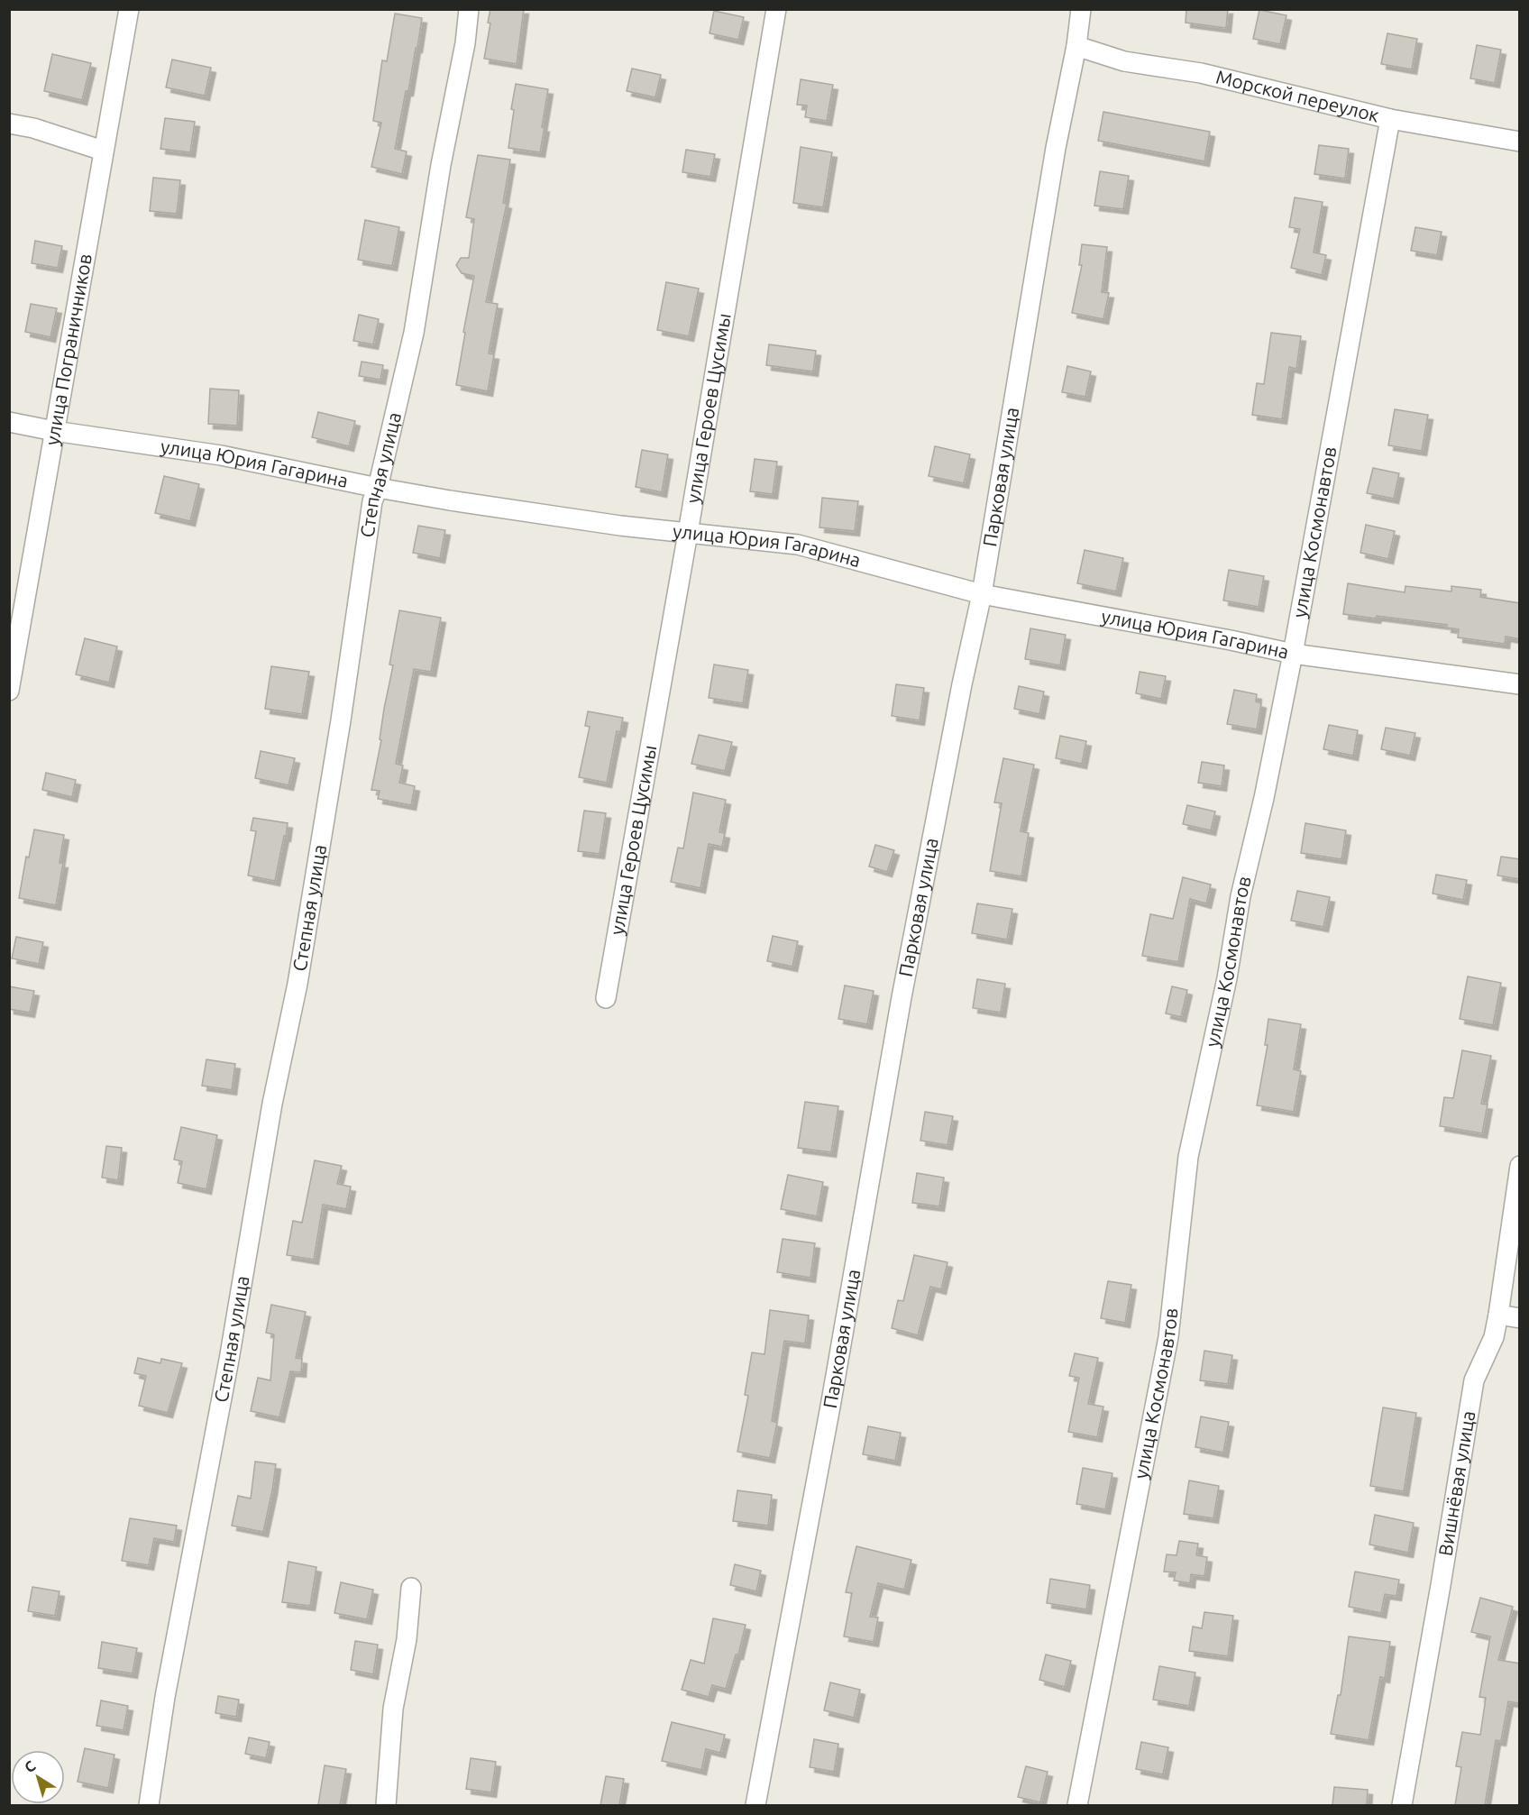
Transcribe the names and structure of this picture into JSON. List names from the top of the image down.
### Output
{
  "streets": {
    "street": [
      "Морской переулок",
      "улица Пограничников",
      "улица Героев Цусимы",
      "улица Юрия Гагарина",
      "Степная улица",
      "Парковая улица",
      "улица Космонавтов",
      "Вишнёвая улица"
    ]
  },
  "crossings": [
    ["Морской переулок", "Парковая улица"],
    ["Морской переулок", "улица Космонавтов"],
    ["улица Пограничников", "улица Юрия Гагарина"],
    ["улица Героев Цусимы", "улица Юрия Гагарина"],
    ["улица Юрия Гагарина", "Степная улица"],
    ["улица Юрия Гагарина", "Парковая улица"],
    ["улица Юрия Гагарина", "улица Космонавтов"]
  ],
  "north": "top left"
}
